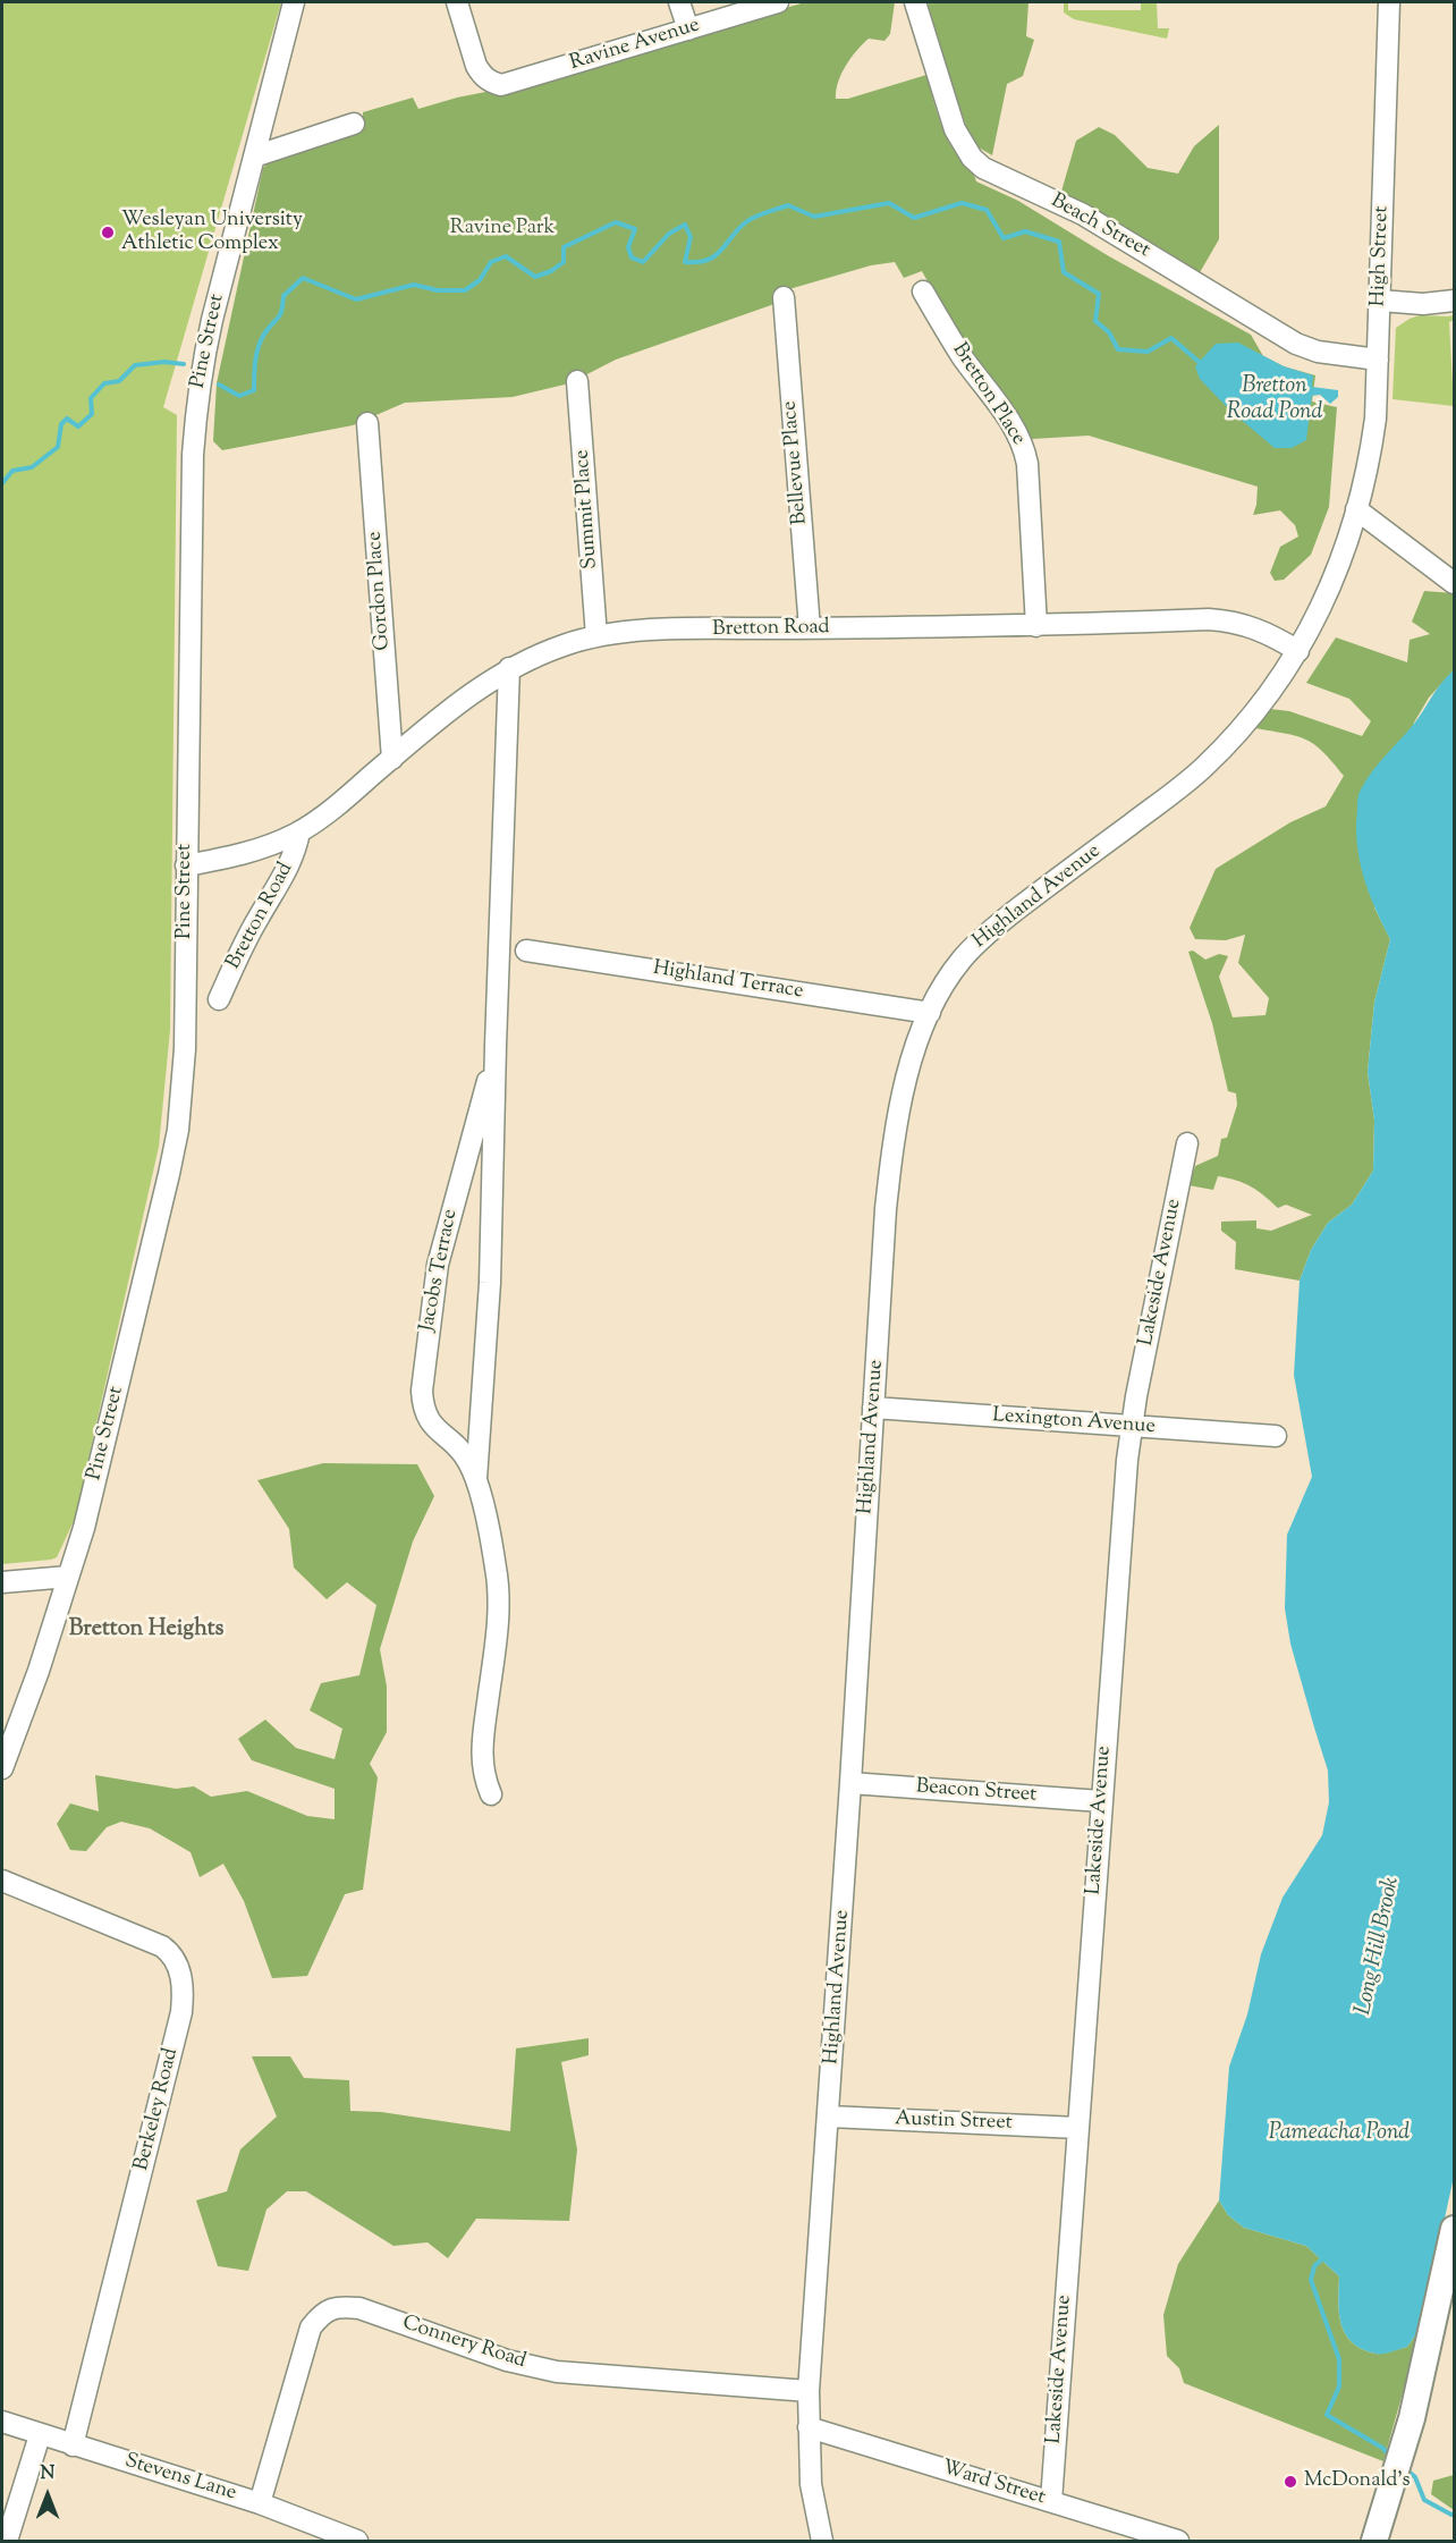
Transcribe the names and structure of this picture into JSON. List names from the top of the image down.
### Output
{
  "streets": {
    "street": [
      "Ravine Avenue",
      "Beach Street",
      "High Street",
      "Pine Street",
      "Bretton Place",
      "Bellevue Place",
      "Summit Place",
      "Gordon Place",
      "Bretton Road",
      "Highland Avenue",
      "Highland Terrace",
      "Jacobs Terrace",
      "Lakeside Avenue",
      "Lexington Avenue",
      "Beacon Street",
      "Berkeley Road",
      "Austin Street",
      "Connery Road",
      "Stevens Lane",
      "Ward Street"
    ]
  },
  "crossings": [
    ["Beach Street", "High Street"],
    ["High Street", "Highland Avenue"],
    ["Pine Street", "Bretton Road"],
    ["Bretton Place", "Bretton Road"],
    ["Bellevue Place", "Bretton Road"],
    ["Summit Place", "Bretton Road"],
    ["Gordon Place", "Bretton Road"],
    ["Bretton Road", "Highland Avenue"],
    ["Bretton Road", "Jacobs Terrace"],
    ["Highland Avenue", "Highland Terrace"],
    ["Highland Avenue", "Lexington Avenue"],
    ["Highland Avenue", "Beacon Street"],
    ["Highland Avenue", "Austin Street"],
    ["Highland Avenue", "Connery Road"],
    ["Highland Avenue", "Ward Street"],
    ["Lakeside Avenue", "Lexington Avenue"],
    ["Lakeside Avenue", "Beacon Street"],
    ["Lakeside Avenue", "Austin Street"],
    ["Lakeside Avenue", "Ward Street"],
    ["Berkeley Road", "Stevens Lane"],
    ["Connery Road", "Stevens Lane"]
  ],
  "districts": ["Bretton Heights"],
  "water": ["Bretton Road Pond", "Long Hill Brook", "Pameacha Pond"],
  "parks": ["Ravine Park"],
  "places": ["Wesleyan University Athletic Complex", "McDonald's"],
  "north": "top"
}
